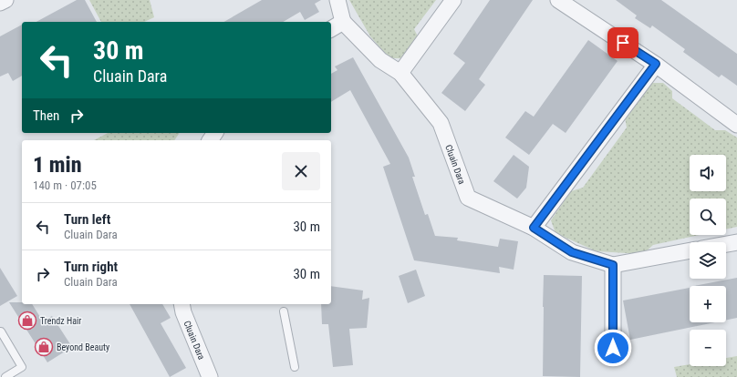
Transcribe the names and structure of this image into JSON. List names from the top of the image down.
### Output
{
  "streets": {
    "street": ["Cluain Dara"]
  },
  "places": {
    "shop": ["Trendz Hair", "Beyond Beauty"]
  },
  "page": {
    "turn": ["30 m", "Cluain Dara"],
    "then": "Then",
    "heading": ["1 min", "140 m · 07:05"],
    "map_buttons": ["+", "−"],
    "list": [
      {
        "name": "Turn left",
        "note": "Cluain Dara",
        "value": "30 m"
      },
      {
        "name": "Turn right",
        "note": "Cluain Dara",
        "value": "30 m"
      }
    ]
  }
}
